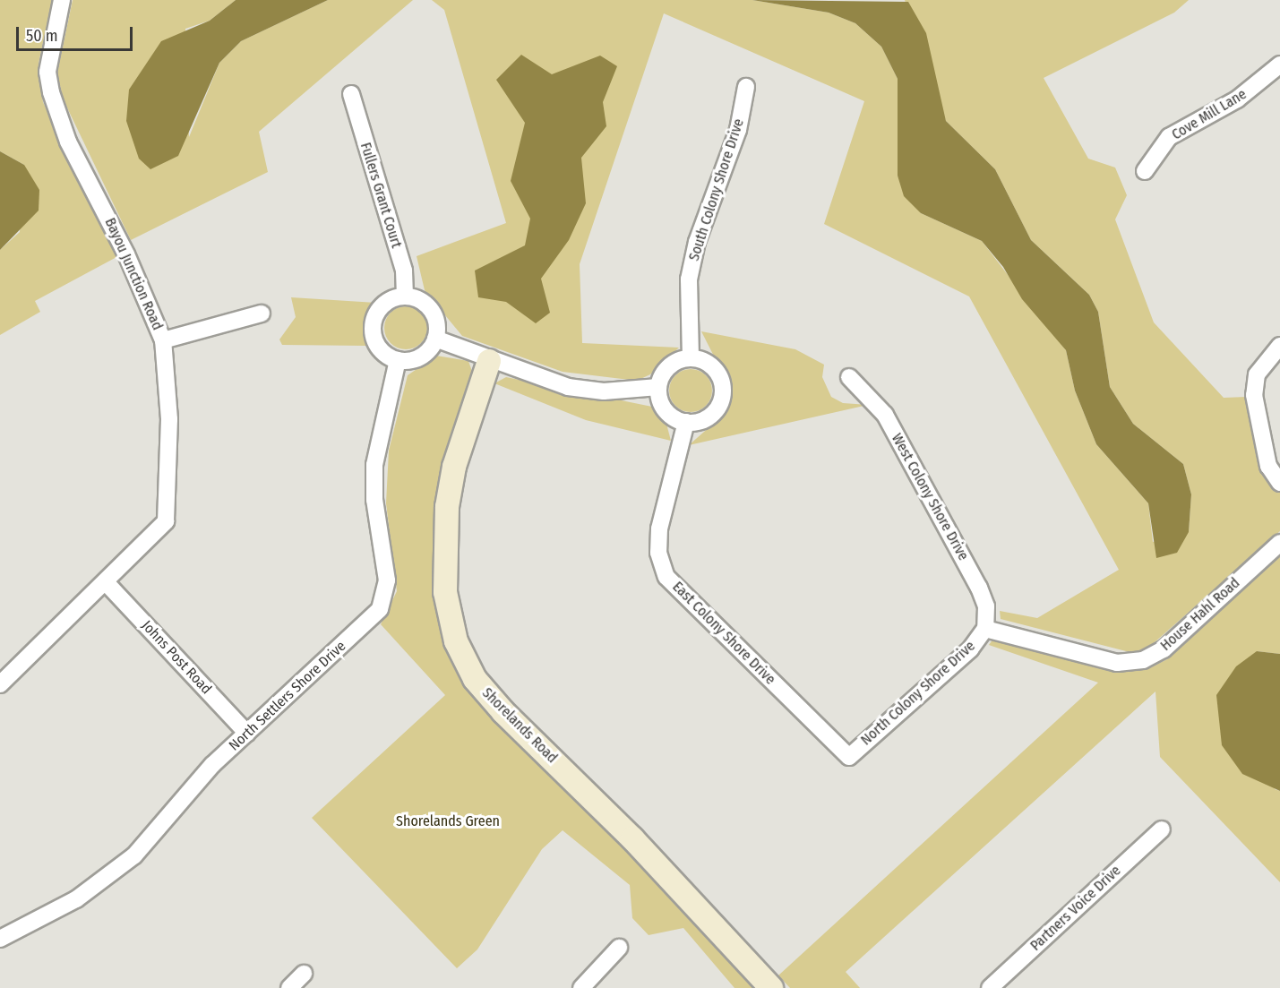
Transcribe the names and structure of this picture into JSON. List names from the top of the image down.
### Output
{
  "streets": {
    "street": [
      "Cove Mill Lane",
      "South Colony Shore Drive",
      "Fullers Grant Court",
      "Bayou Junction Road",
      "West Colony Shore Drive",
      "House Hahl Road",
      "East Colony Shore Drive",
      "Johns Post Road",
      "North Colony Shore Drive",
      "North Settlers Shore Drive",
      "Shorelands Road",
      "Partners Voice Drive"
    ]
  },
  "crossings": [
    ["South Colony Shore Drive", "East Colony Shore Drive"],
    ["Fullers Grant Court", "North Settlers Shore Drive"],
    ["Bayou Junction Road", "Johns Post Road"],
    ["West Colony Shore Drive", "House Hahl Road"],
    ["West Colony Shore Drive", "North Colony Shore Drive"],
    ["House Hahl Road", "North Colony Shore Drive"],
    ["East Colony Shore Drive", "North Colony Shore Drive"],
    ["Johns Post Road", "North Settlers Shore Drive"]
  ],
  "parks": ["Shorelands Green"],
  "scale_bar": "50 m"
}
